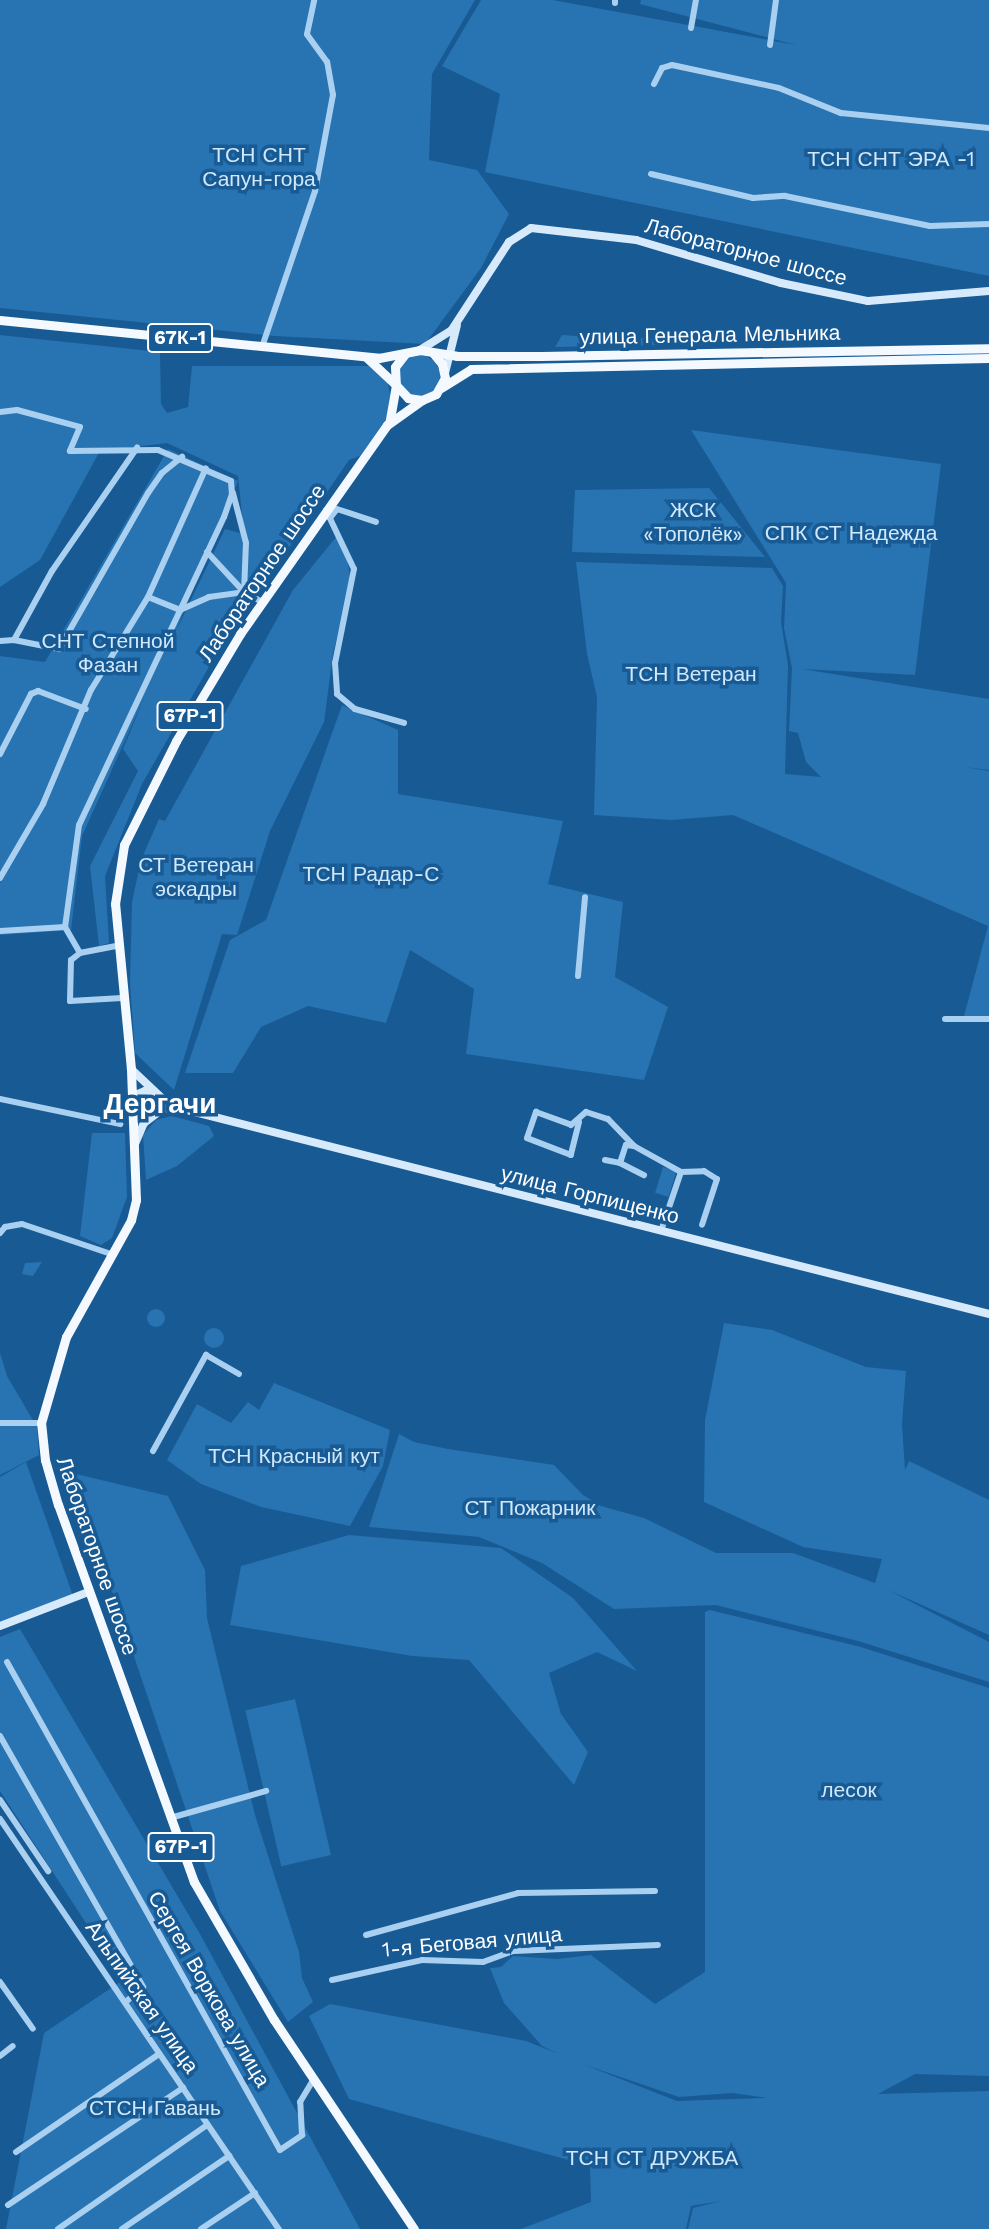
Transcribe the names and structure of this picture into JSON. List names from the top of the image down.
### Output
{
  "streets": {
    "main road": [
      "Лабораторное шоссе",
      "улица Генерала Мельника",
      "67К-1",
      "67Р-1",
      "улица Горпищенко"
    ],
    "street": ["1-я Беговая улица", "Сергея Воркова улица", "Альпийская улица"]
  },
  "crossings": [
    ["Лабораторное шоссе", "улица Генерала Мельника"],
    ["Лабораторное шоссе", "67К-1"],
    ["Лабораторное шоссе", "улица Горпищенко"],
    ["Лабораторное шоссе", "Сергея Воркова улица"],
    ["улица Генерала Мельника", "67К-1"]
  ],
  "districts": ["Дергачи"],
  "parks": [
    "ТСН СНТ Сапун-гора",
    "ТСН СНТ ЭРА -1",
    "ЖСК «Тополёк»",
    "СПК СТ Надежда",
    "СНТ Степной Фазан",
    "ТСН Ветеран",
    "СТ Ветеран эскадры",
    "ТСН Радар-С",
    "ТСН Красный кут",
    "СТ Пожарник",
    "лесок",
    "СТСН Гавань",
    "ТСН СТ ДРУЖБА"
  ]
}
